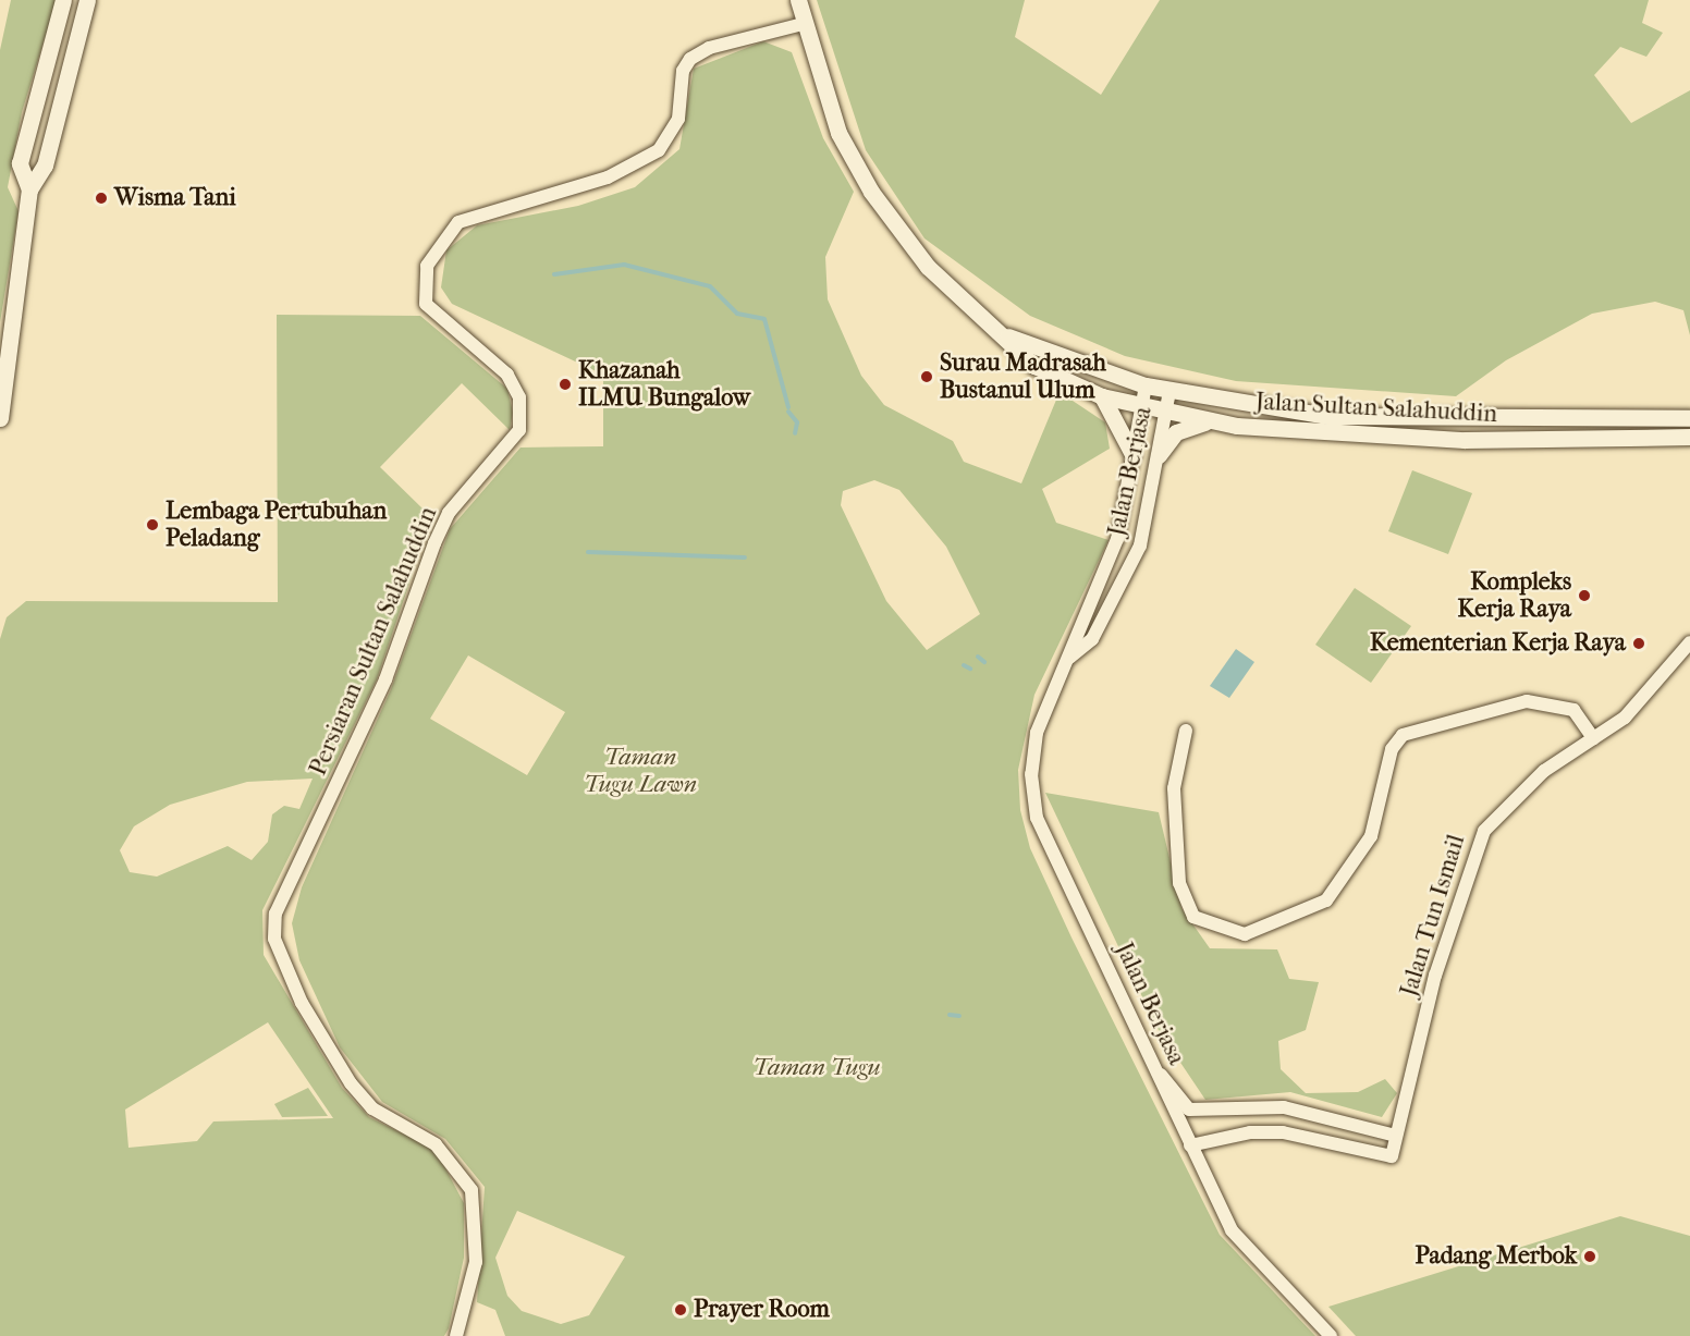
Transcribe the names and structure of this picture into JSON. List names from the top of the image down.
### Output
{
  "streets": {
    "street": [
      "Jalan Sultan Salahuddin",
      "Jalan Berjasa",
      "Persiaran Sultan Salahuddin",
      "Jalan Tun Ismail"
    ]
  },
  "crossings": [
    ["Jalan Sultan Salahuddin", "Jalan Berjasa"],
    ["Jalan Sultan Salahuddin", "Persiaran Sultan Salahuddin"],
    ["Jalan Berjasa", "Jalan Tun Ismail"]
  ],
  "parks": ["Taman Tugu Lawn", "Taman Tugu"],
  "places": [
    "Wisma Tani",
    "Surau Madrasah Bustanul Ulum",
    "Khazanah ILMU Bungalow",
    "Lembaga Pertubuhan Peladang",
    "Kompleks Kerja Raya",
    "Kementerian Kerja Raya",
    "Padang Merbok",
    "Prayer Room"
  ]
}
